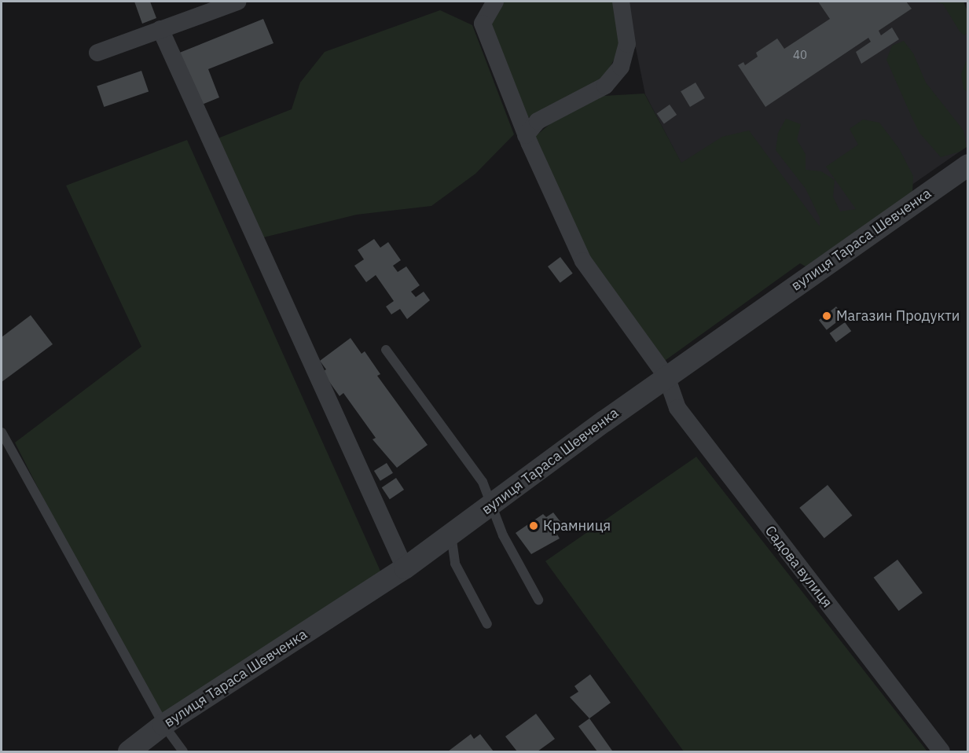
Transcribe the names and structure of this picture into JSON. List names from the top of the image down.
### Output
{
  "streets": {
    "street": ["вулиця Тараса Шевченка", "Садова вулиця"]
  },
  "crossings": [
    ["вулиця Тараса Шевченка", "Садова вулиця"]
  ],
  "places": ["Магазин Продукти", "Крамниця"],
  "house_numbers": ["40"]
}
